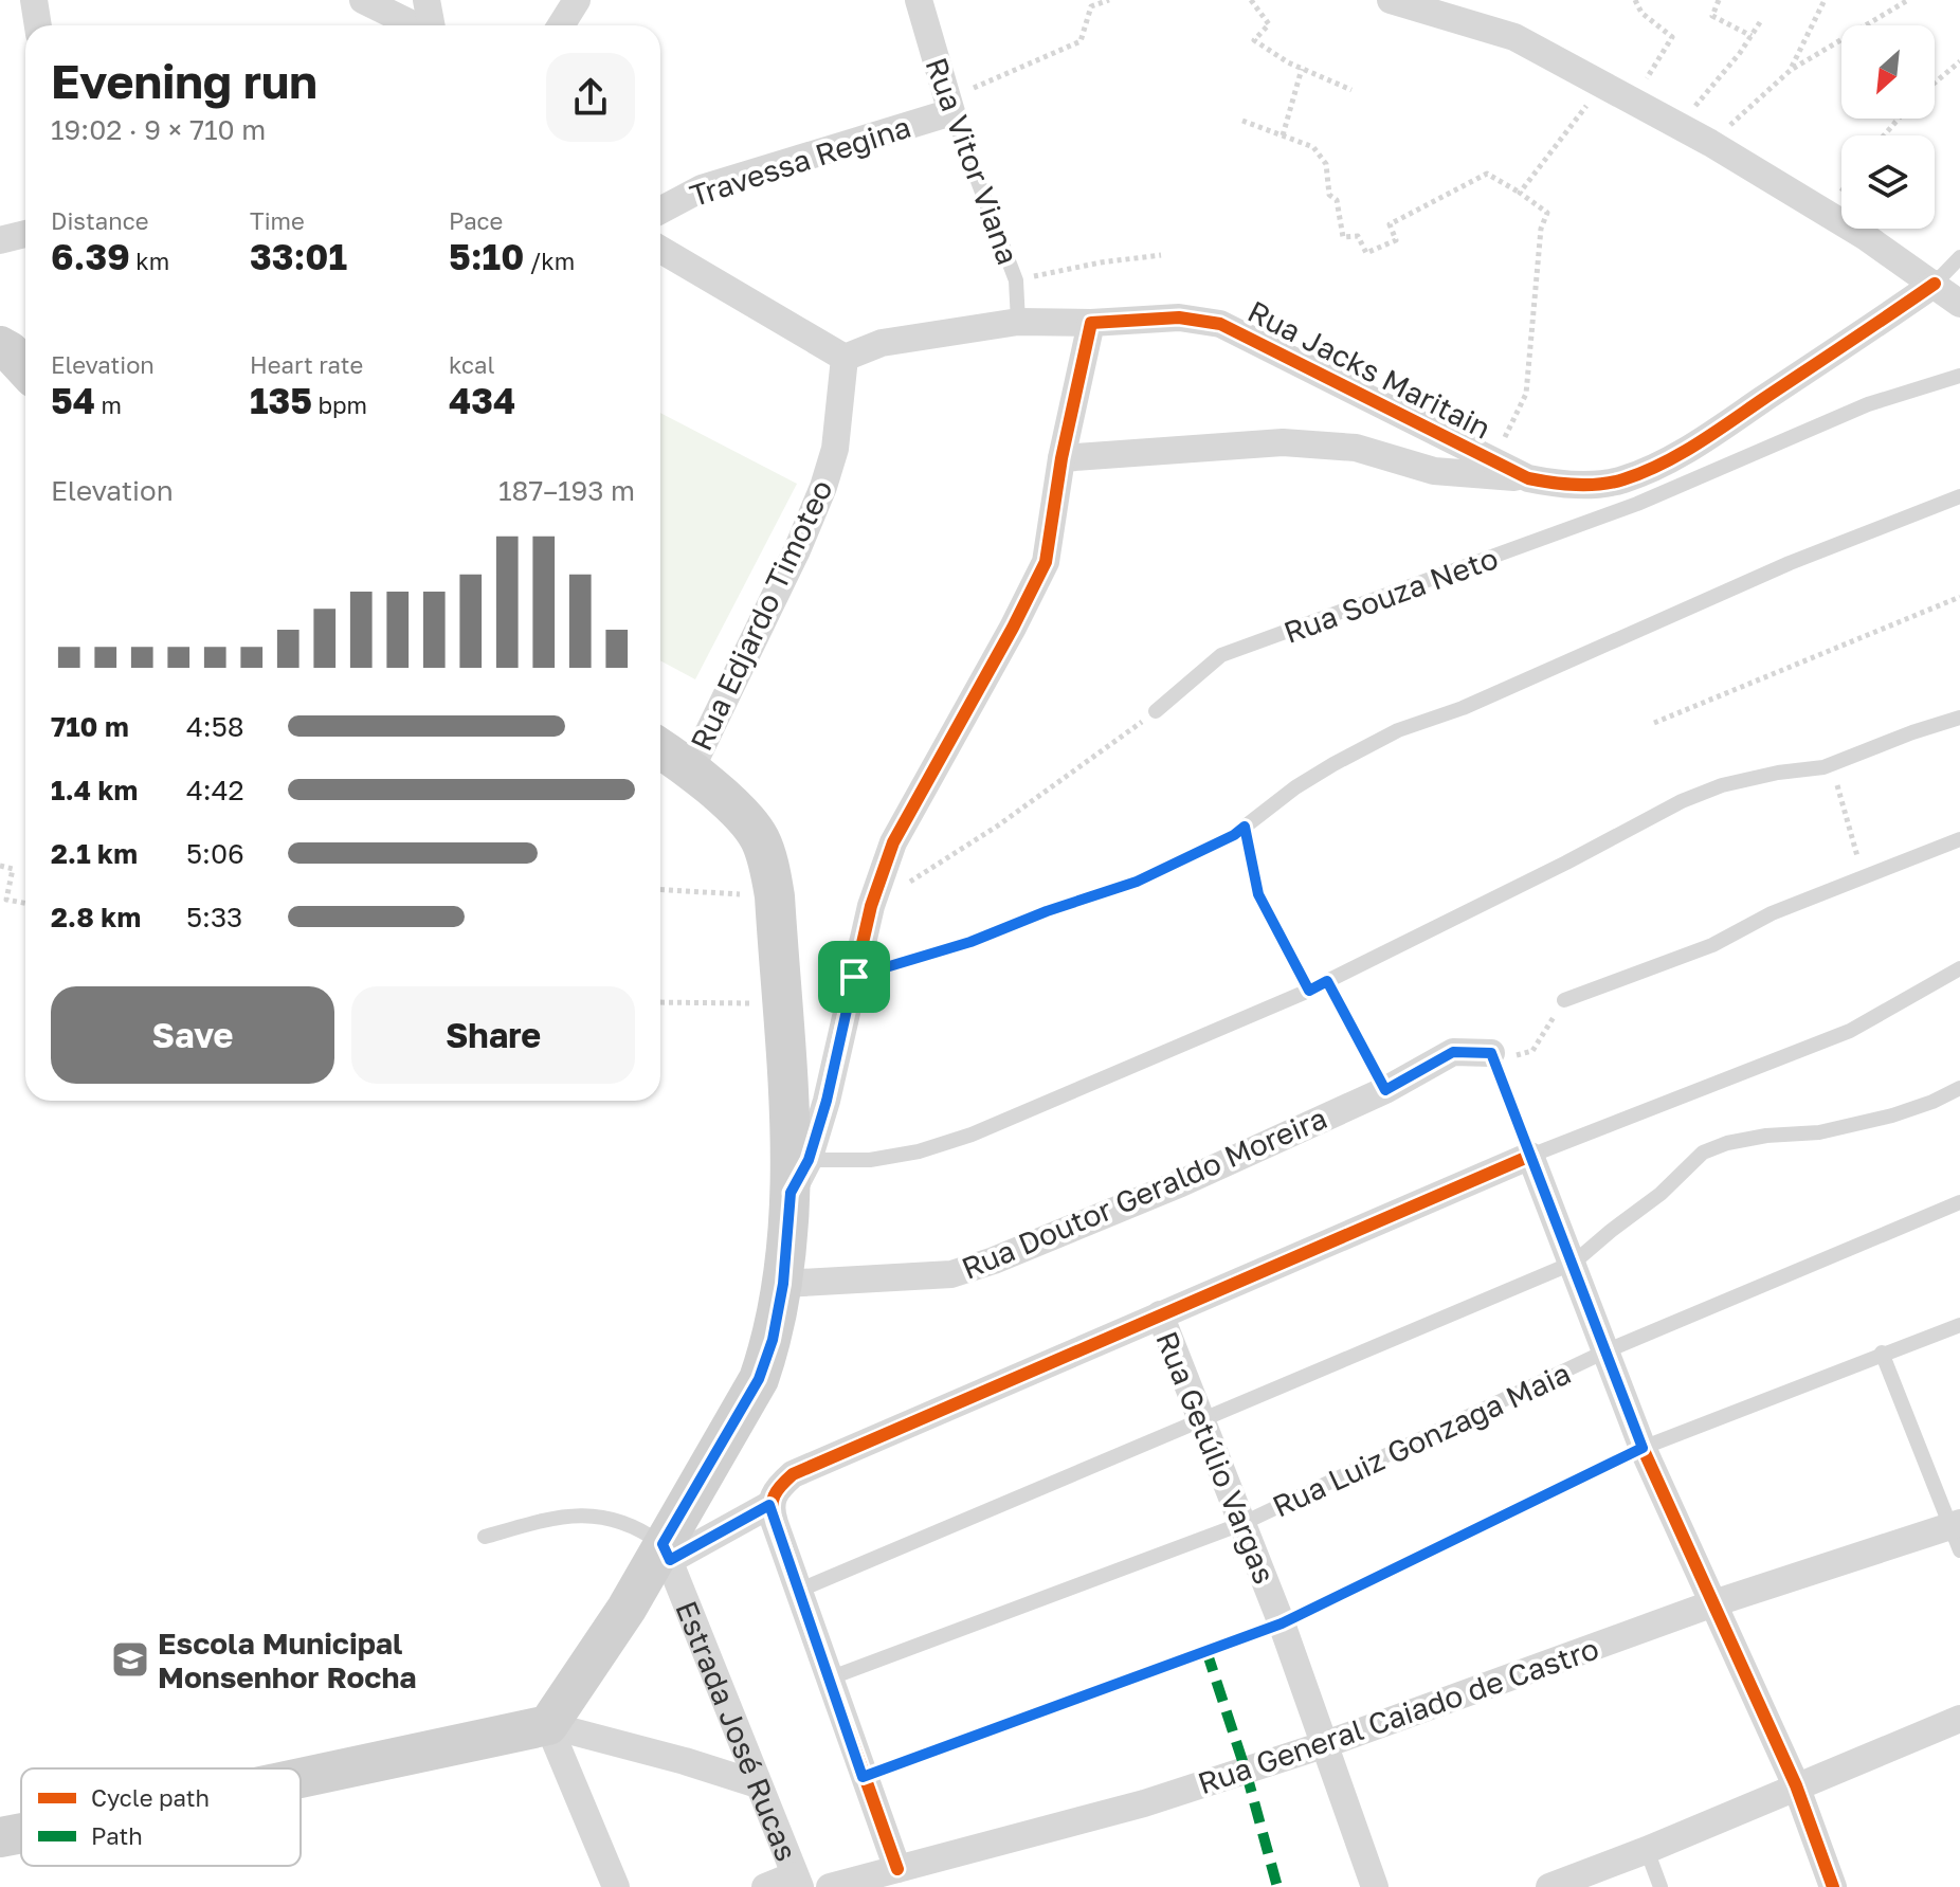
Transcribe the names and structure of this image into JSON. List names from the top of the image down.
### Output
{
  "streets": {
    "street": [
      "Travessa Regina",
      "Rua Vitor Viana",
      "Rua Jacks Maritain",
      "Rua Edjardo Timoteo",
      "Rua Doutor Geraldo Moreira",
      "Rua Getúlio Vargas",
      "Rua General Caiado de Castro",
      "Estrada José Rucas"
    ],
    "lane": ["Rua Souza Neto", "Rua Luiz Gonzaga Maia"]
  },
  "crossings": [
    ["Travessa Regina", "Rua Vitor Viana"],
    ["Rua Luiz Gonzaga Maia", "Rua Getúlio Vargas"],
    ["Rua Getúlio Vargas", "Rua General Caiado de Castro"]
  ],
  "places": {
    "school or university": ["Escola Municipal Monsenhor Rocha"]
  },
  "legend": ["Cycle path", "Path"],
  "north": "bottom left",
  "page": {
    "heading": ["Evening run", "19:02 · 9 × 710 m"],
    "stats": [
      ["Distance", "6.39 km"],
      ["Time", "33:01"],
      ["Pace", "5:10 /km"],
      ["Elevation", "54 m"],
      ["Heart rate", "135 bpm"],
      ["kcal", "434"]
    ],
    "chart": ["Elevation", "187–193 m"],
    "list": [
      {
        "name": "710 m",
        "note": "4:58"
      },
      {
        "name": "1.4 km",
        "note": "4:42"
      },
      {
        "name": "2.1 km",
        "note": "5:06"
      },
      {
        "name": "2.8 km",
        "note": "5:33"
      }
    ],
    "buttons": ["Save", "Share"]
  }
}
